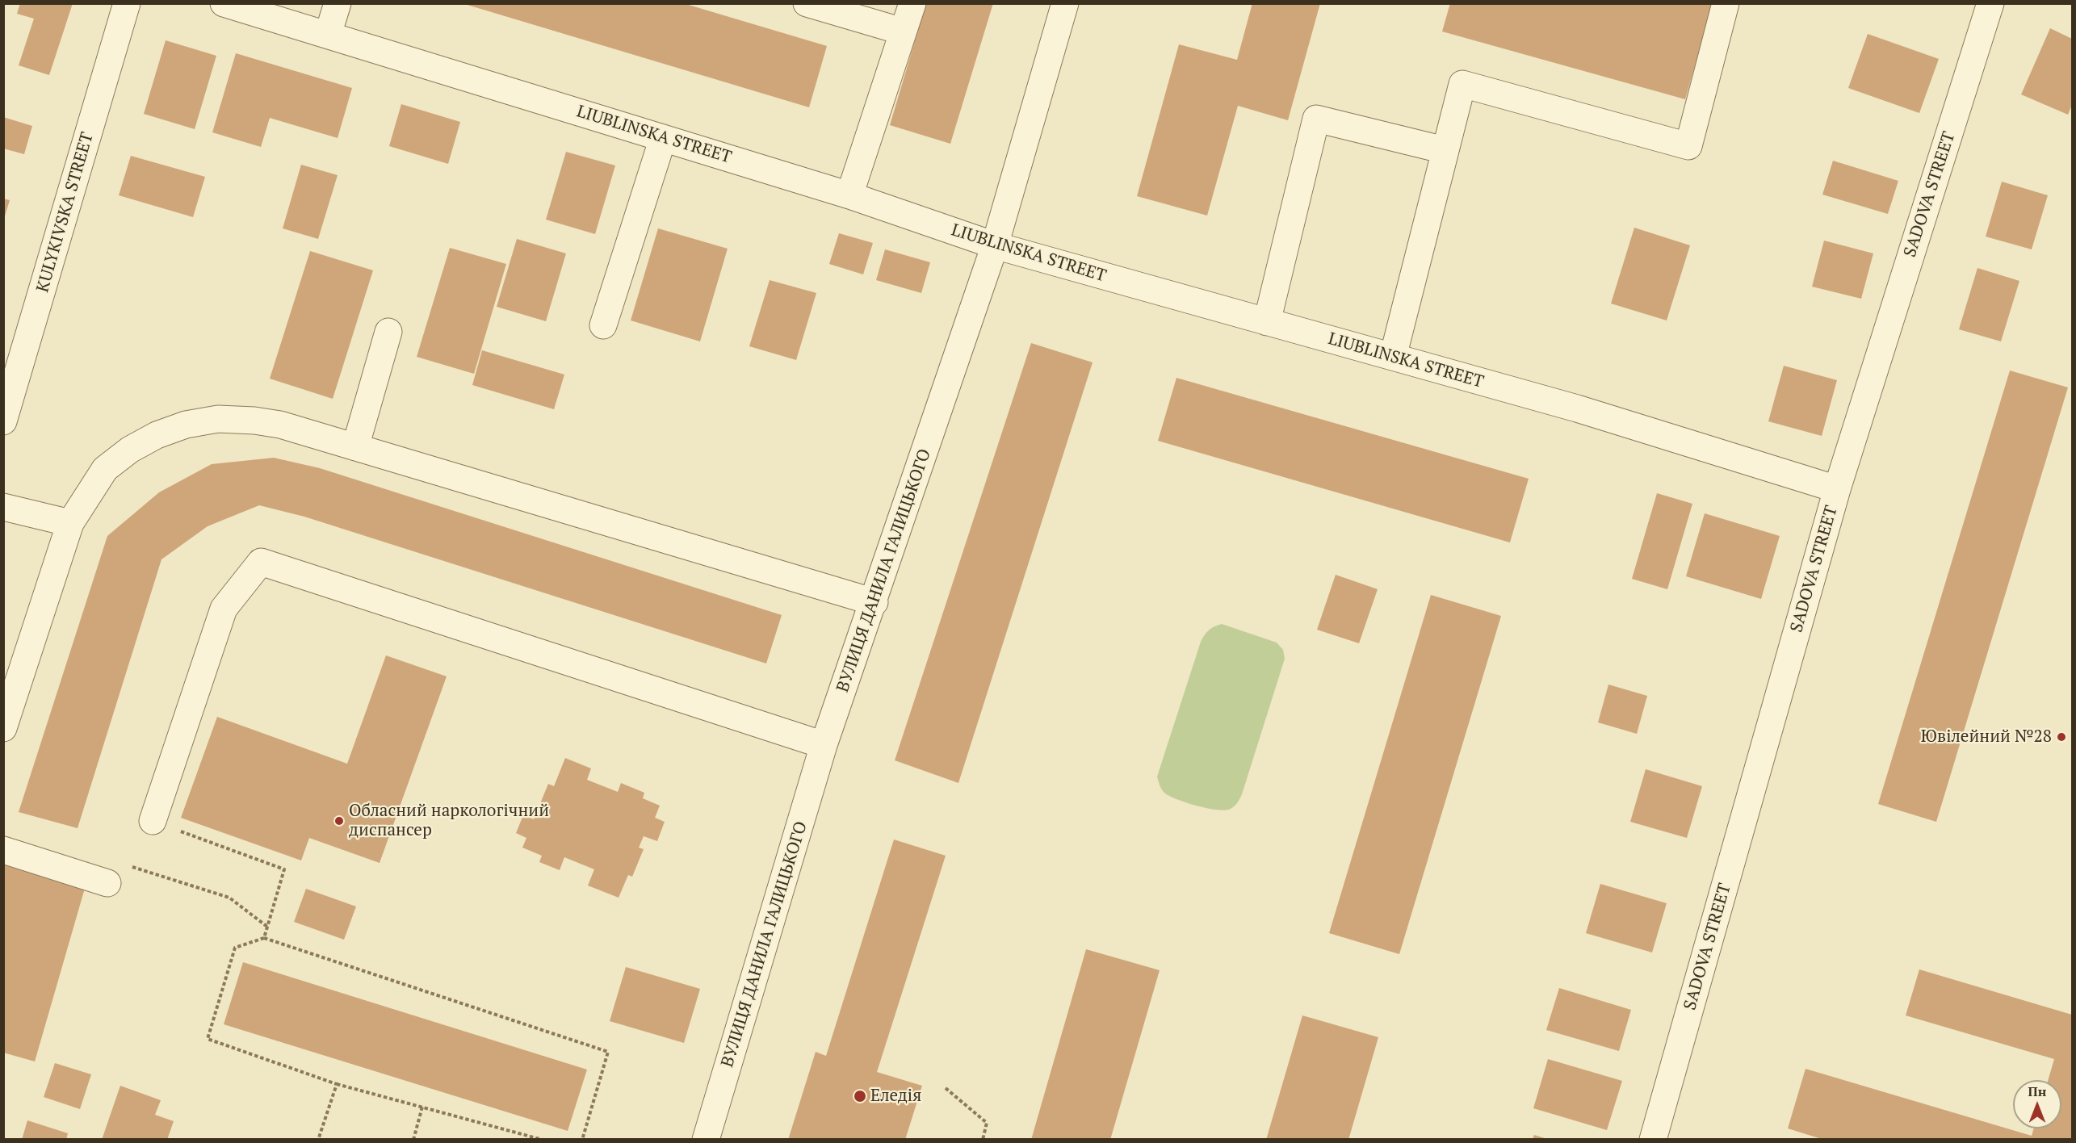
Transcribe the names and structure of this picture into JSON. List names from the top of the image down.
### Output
{
  "streets": {
    "street": [
      "LIUBLINSKA STREET",
      "SADOVA STREET",
      "KULYKIVSKA STREET",
      "ВУЛИЦЯ ДАНИЛА ГАЛИЦЬКОГО"
    ]
  },
  "crossings": [
    ["LIUBLINSKA STREET", "SADOVA STREET"],
    ["LIUBLINSKA STREET", "ВУЛИЦЯ ДАНИЛА ГАЛИЦЬКОГО"]
  ],
  "places": ["Ювілейний №28", "Обласний наркологічний диспансер", "Еледія"],
  "north": "top"
}
